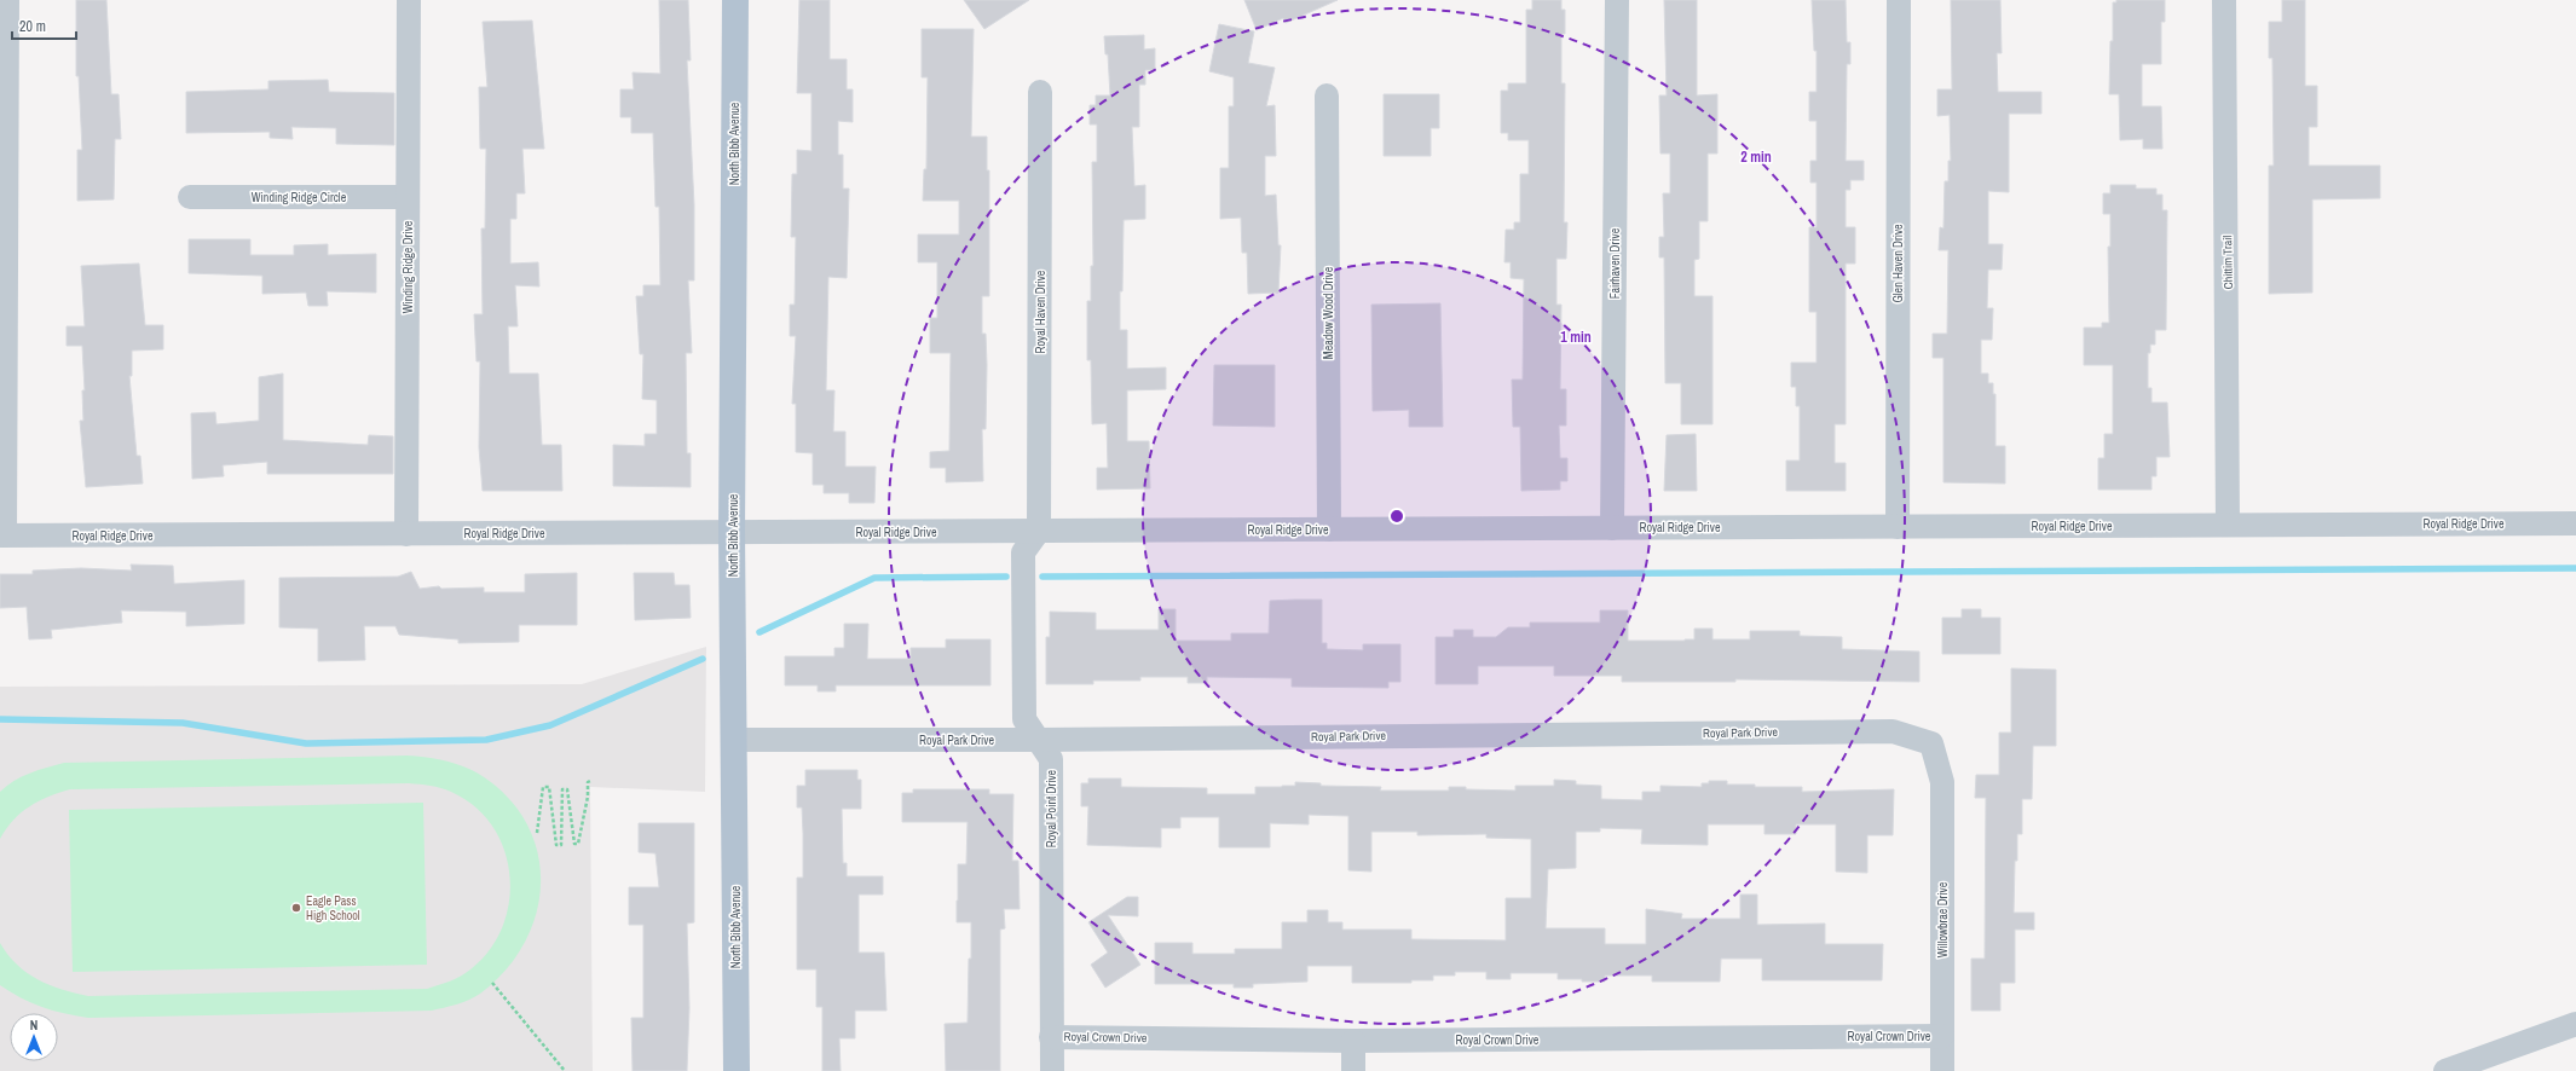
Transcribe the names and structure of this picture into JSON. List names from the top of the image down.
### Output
{
  "streets": {
    "main road": ["North Bibb Avenue"],
    "street": [
      "Winding Ridge Circle",
      "Chittim Trail",
      "Fairhaven Drive",
      "Glen Haven Drive",
      "Winding Ridge Drive",
      "Royal Haven Drive",
      "Meadow Wood Drive",
      "Royal Ridge Drive",
      "Royal Park Drive",
      "Royal Point Drive",
      "Willowbrae Drive",
      "Royal Crown Drive"
    ]
  },
  "crossings": [
    ["North Bibb Avenue", "Royal Ridge Drive"],
    ["North Bibb Avenue", "Royal Park Drive"],
    ["Winding Ridge Circle", "Winding Ridge Drive"],
    ["Chittim Trail", "Royal Ridge Drive"],
    ["Fairhaven Drive", "Royal Ridge Drive"],
    ["Glen Haven Drive", "Royal Ridge Drive"],
    ["Winding Ridge Drive", "Royal Ridge Drive"],
    ["Royal Haven Drive", "Royal Ridge Drive"],
    ["Royal Haven Drive", "Royal Point Drive"],
    ["Meadow Wood Drive", "Royal Ridge Drive"],
    ["Royal Ridge Drive", "Royal Point Drive"],
    ["Royal Park Drive", "Royal Point Drive"],
    ["Royal Park Drive", "Willowbrae Drive"],
    ["Royal Point Drive", "Royal Crown Drive"],
    ["Willowbrae Drive", "Royal Crown Drive"]
  ],
  "places": ["Eagle Pass High School"],
  "scale_bar": "20 m",
  "north": "top",
  "rings": ["2 min", "1 min"]
}
